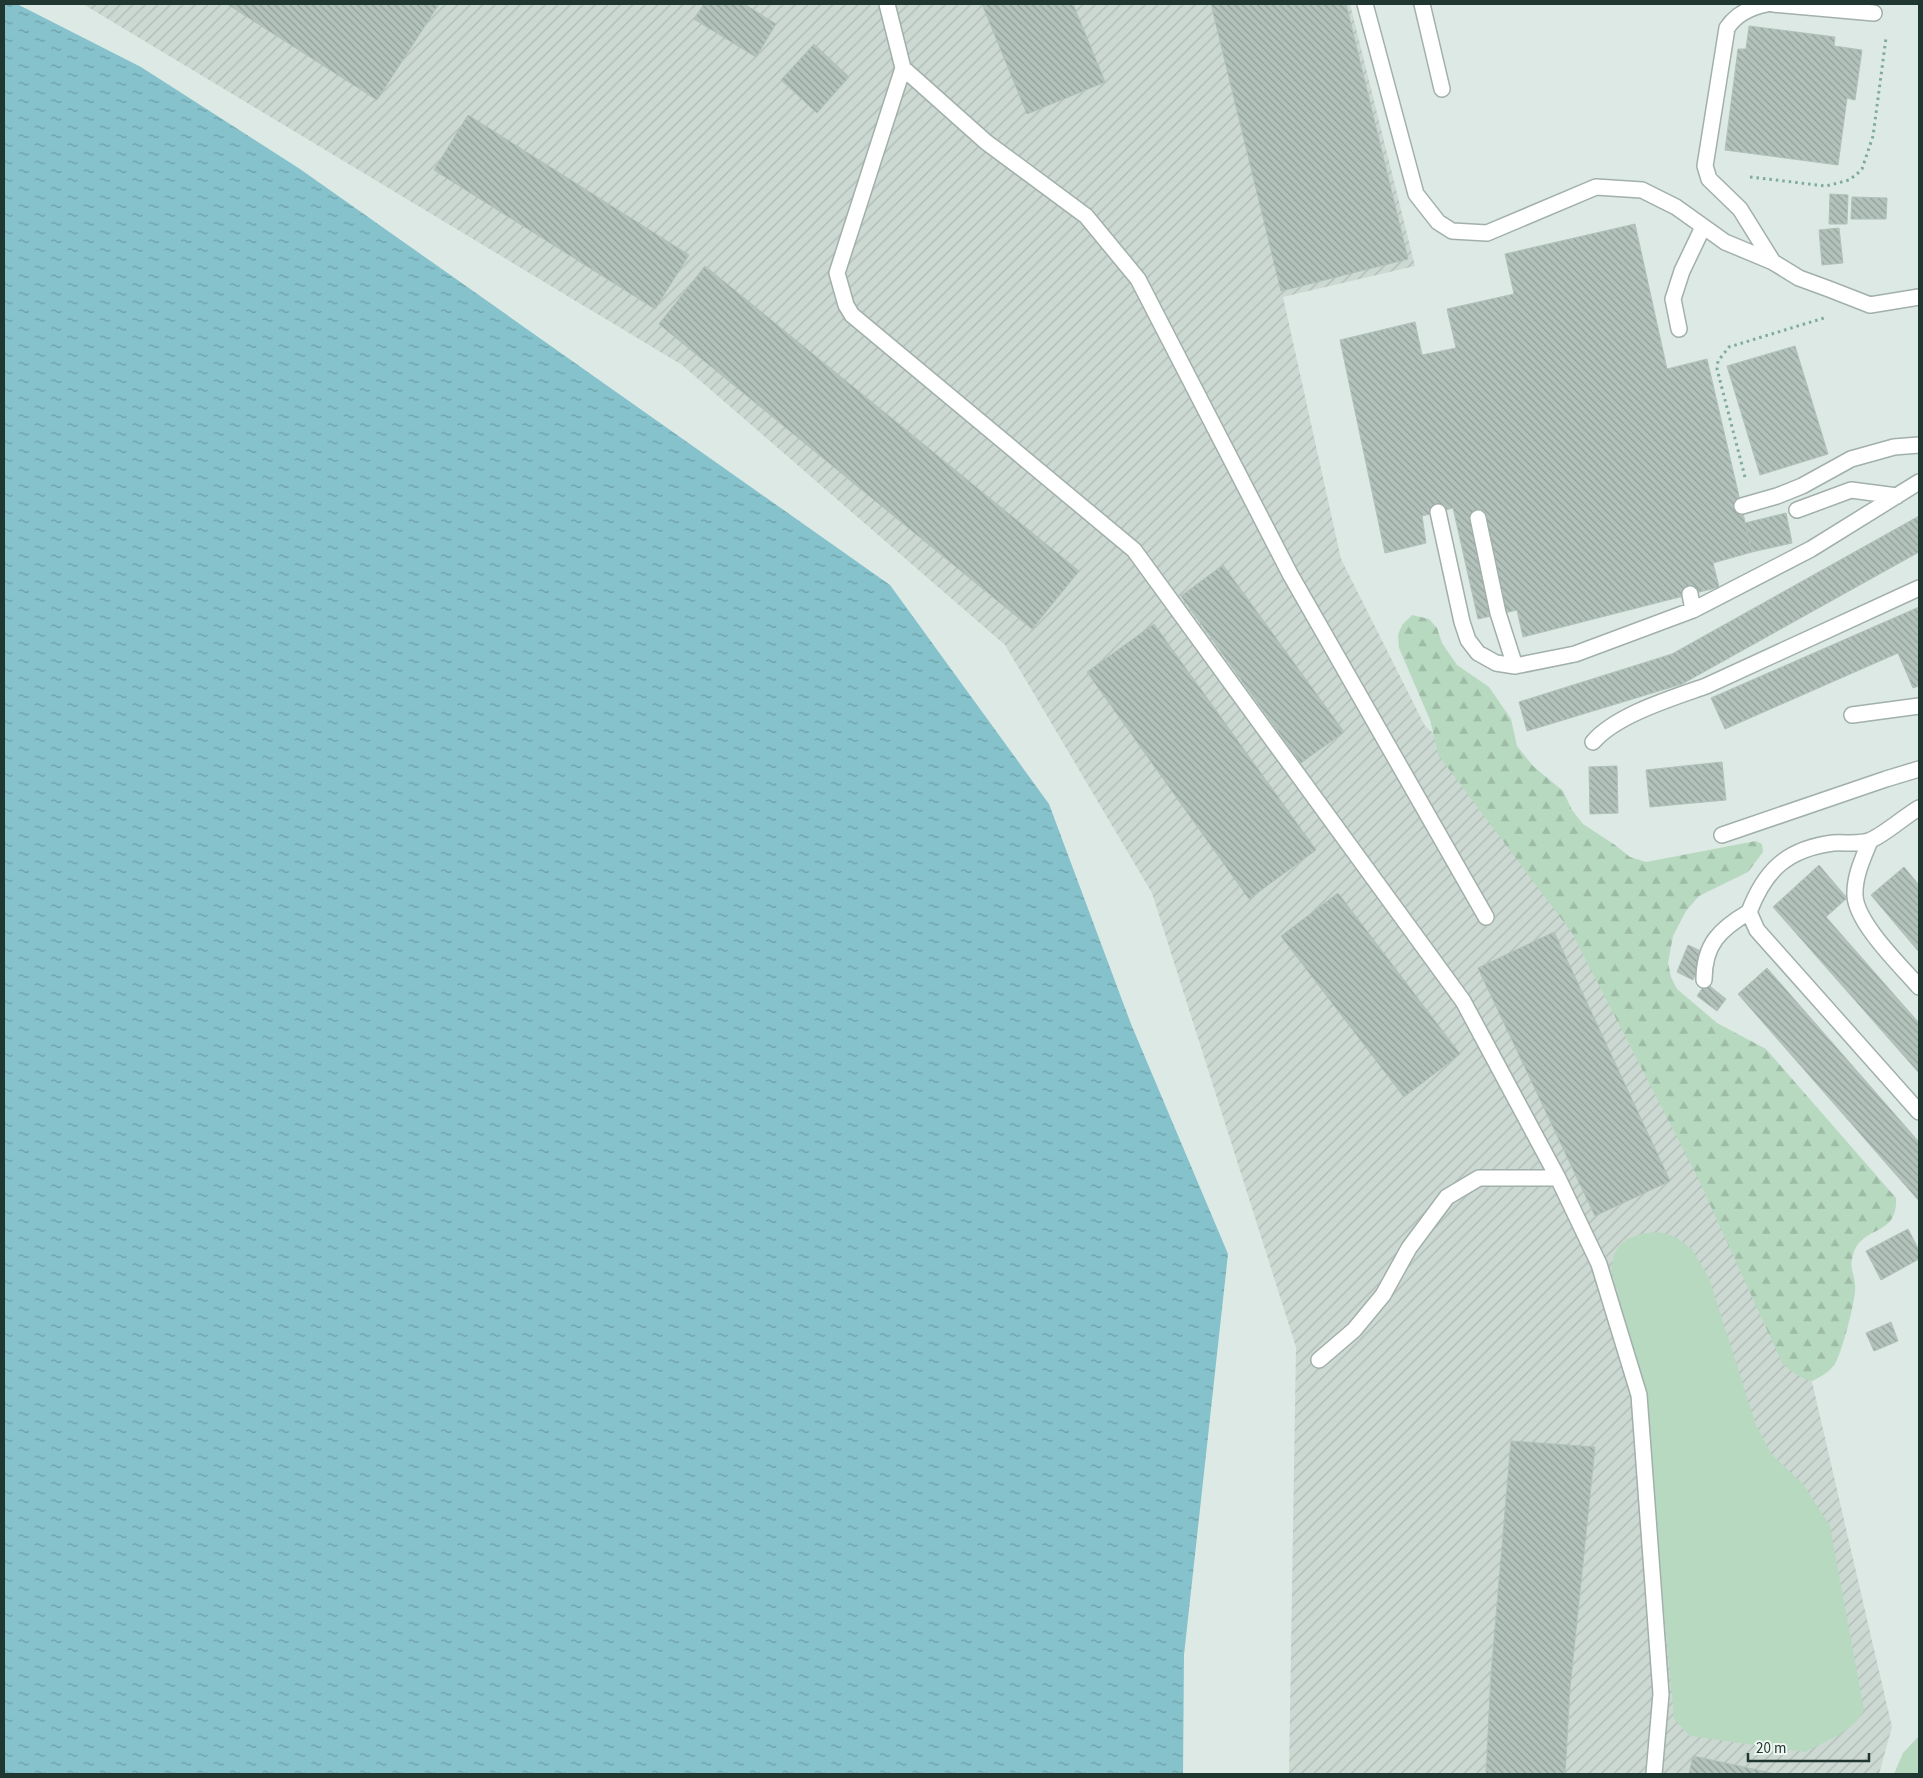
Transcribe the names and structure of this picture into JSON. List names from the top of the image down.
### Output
{
  "scale_bar": "20 m"
}
